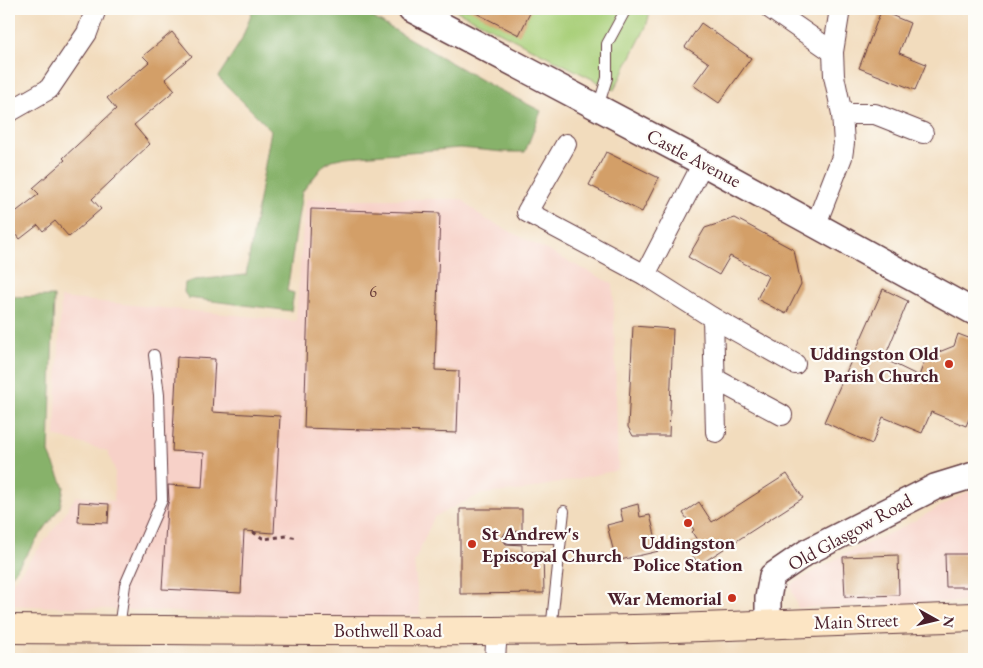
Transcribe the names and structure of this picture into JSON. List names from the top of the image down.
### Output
{
  "streets": {
    "main road": ["Main Street", "Bothwell Road"],
    "street": ["Castle Avenue", "Old Glasgow Road"]
  },
  "crossings": [
    ["Old Glasgow Road", "Main Street"],
    ["Old Glasgow Road", "Bothwell Road"],
    ["Main Street", "Bothwell Road"]
  ],
  "places": [
    "Uddingston Old Parish Church",
    "Uddingston Police Station",
    "St Andrew's Episcopal Church",
    "War Memorial"
  ],
  "house_numbers": ["6"],
  "north": "right"
}
